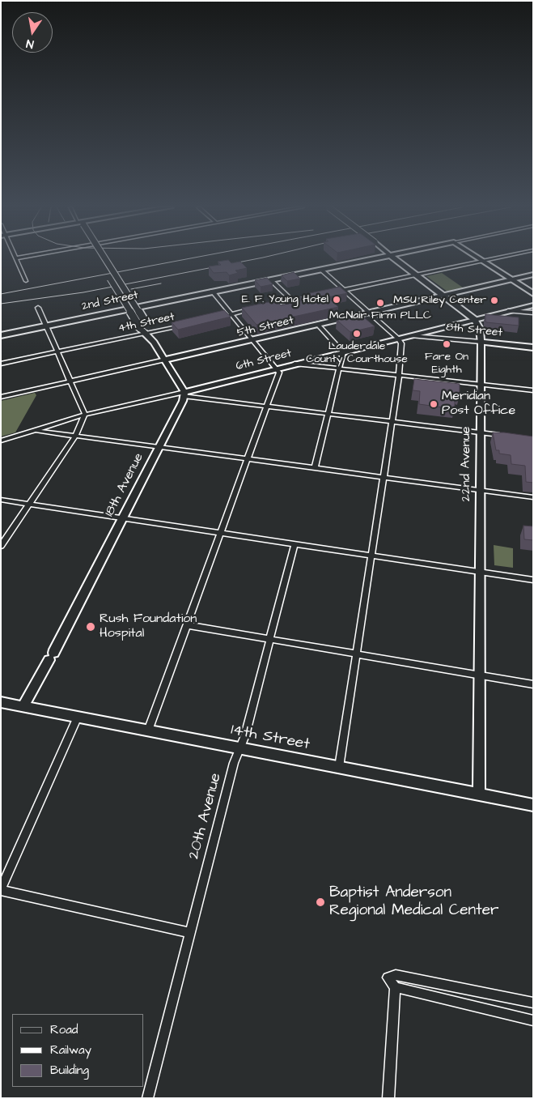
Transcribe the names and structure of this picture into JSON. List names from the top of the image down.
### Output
{
  "streets": {
    "main road": ["2nd Street", "8th Street", "22nd Avenue"],
    "street": [
      "4th Street",
      "5th Street",
      "6th Street",
      "18th Avenue",
      "14th Street",
      "20th Avenue"
    ]
  },
  "crossings": [
    ["8th Street", "6th Street"],
    ["8th Street", "22nd Avenue"],
    ["6th Street", "22nd Avenue"],
    ["6th Street", "18th Avenue"],
    ["22nd Avenue", "14th Street"],
    ["18th Avenue", "14th Street"],
    ["14th Street", "20th Avenue"]
  ],
  "places": [
    "E. F. Young Hotel",
    "MSU Riley Center",
    "McNair Firm PLLC",
    "Lauderdale County Courthouse",
    "Fare On Eighth",
    "Meridian Post Office",
    "Rush Foundation Hospital",
    "Baptist Anderson Regional Medical Center"
  ],
  "legend": ["Road", "Railway", "Building"],
  "north": "bottom"
}
